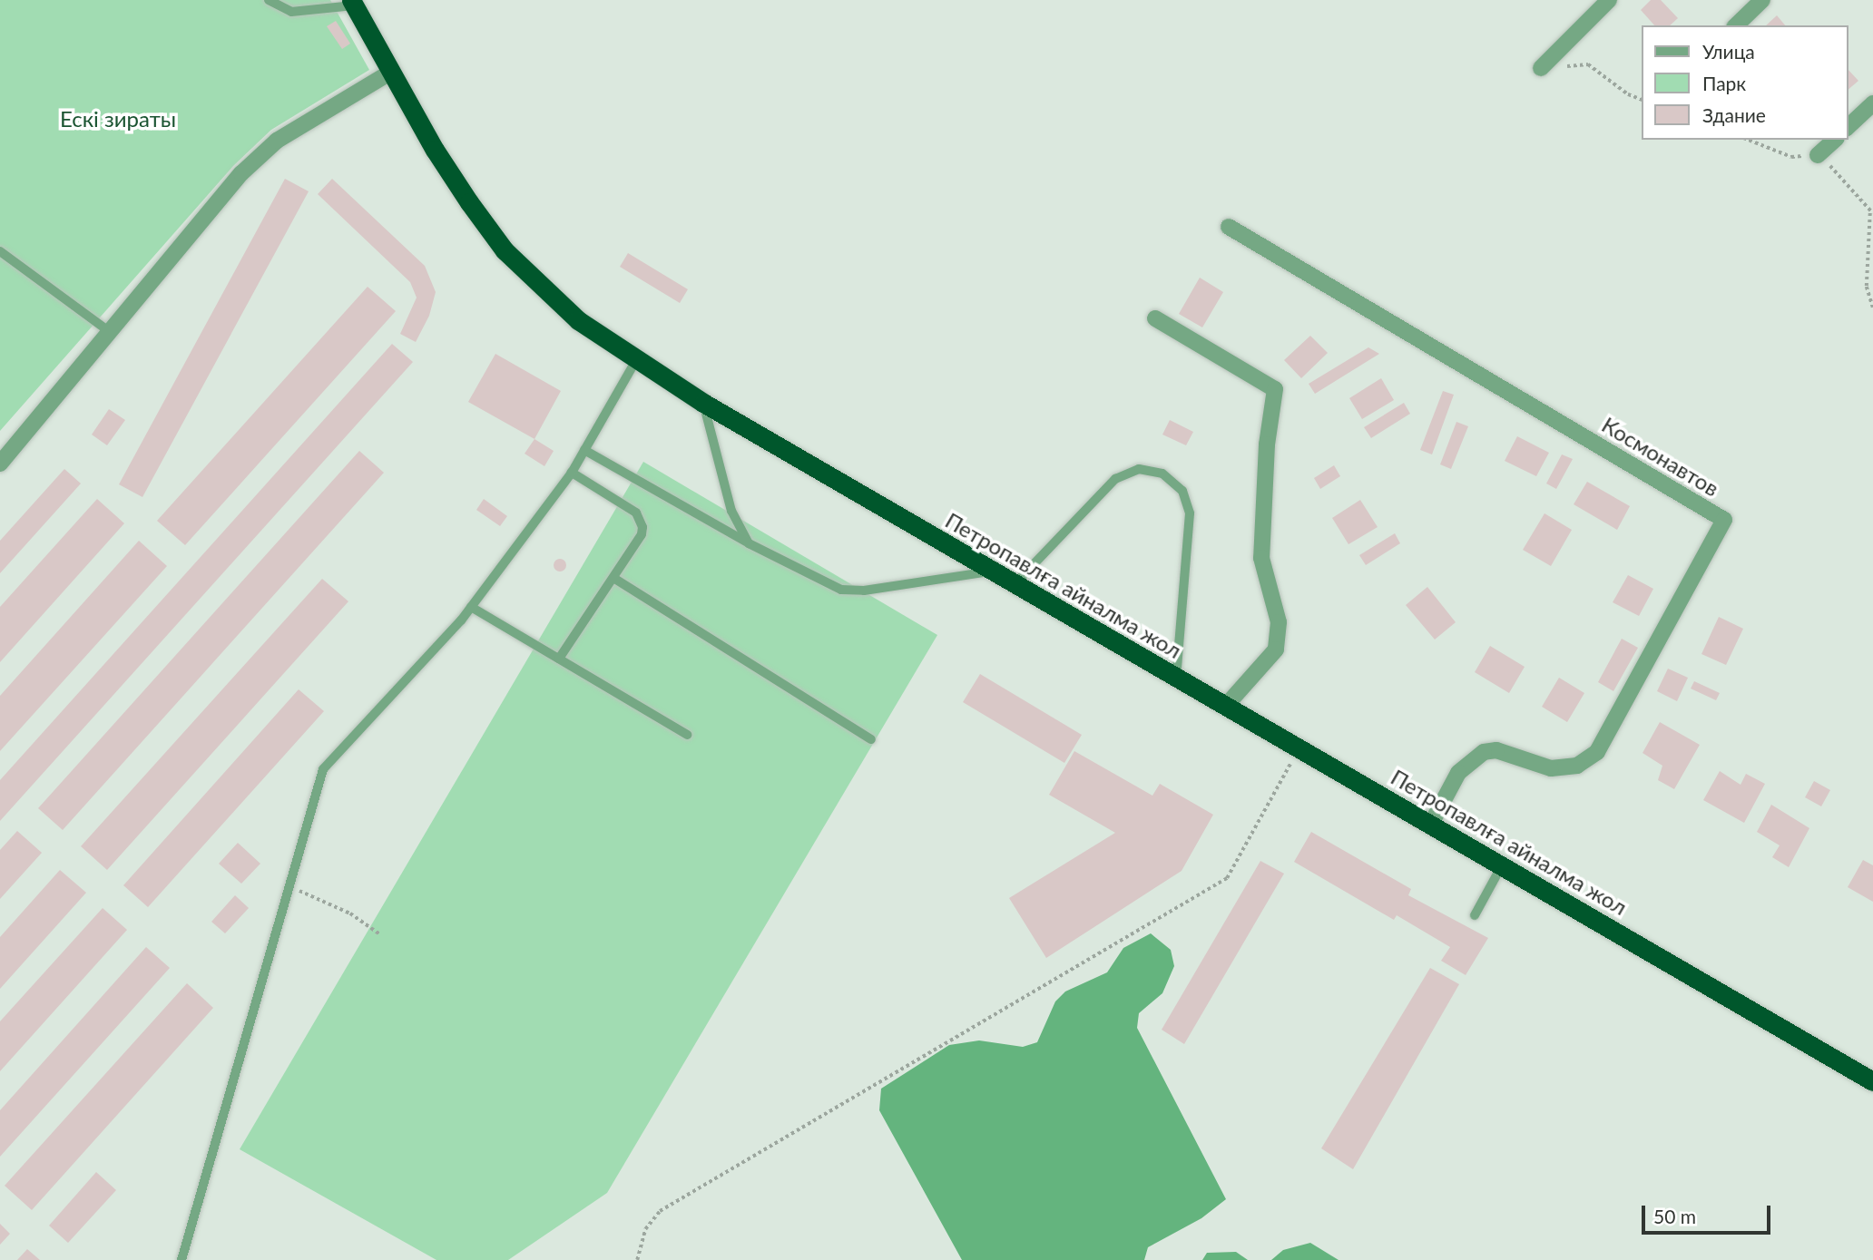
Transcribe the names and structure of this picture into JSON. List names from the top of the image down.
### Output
{
  "streets": {
    "highway": ["Петропавлға айналма жол"],
    "street": ["Космонавтов"]
  },
  "crossings": [
    ["Космонавтов", "Петропавлға айналма жол"]
  ],
  "parks": ["Ескі зираты"],
  "legend": ["Улица", "Парк", "Здание"],
  "scale_bar": "50 m"
}
